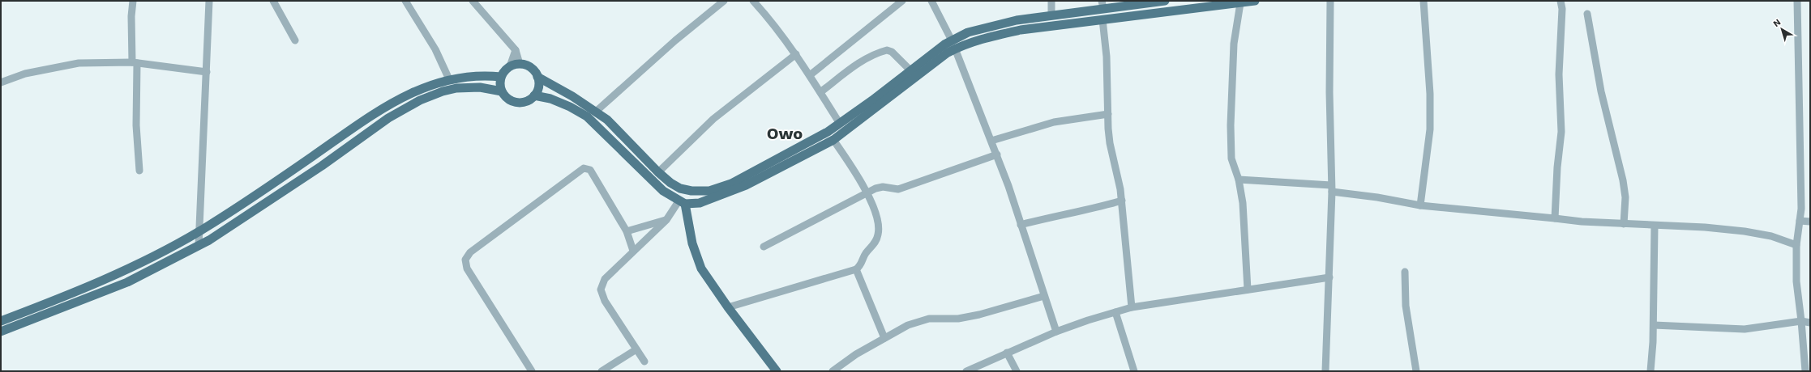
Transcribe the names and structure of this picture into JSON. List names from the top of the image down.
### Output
{
  "districts": ["Owo"],
  "north": "top left"
}
